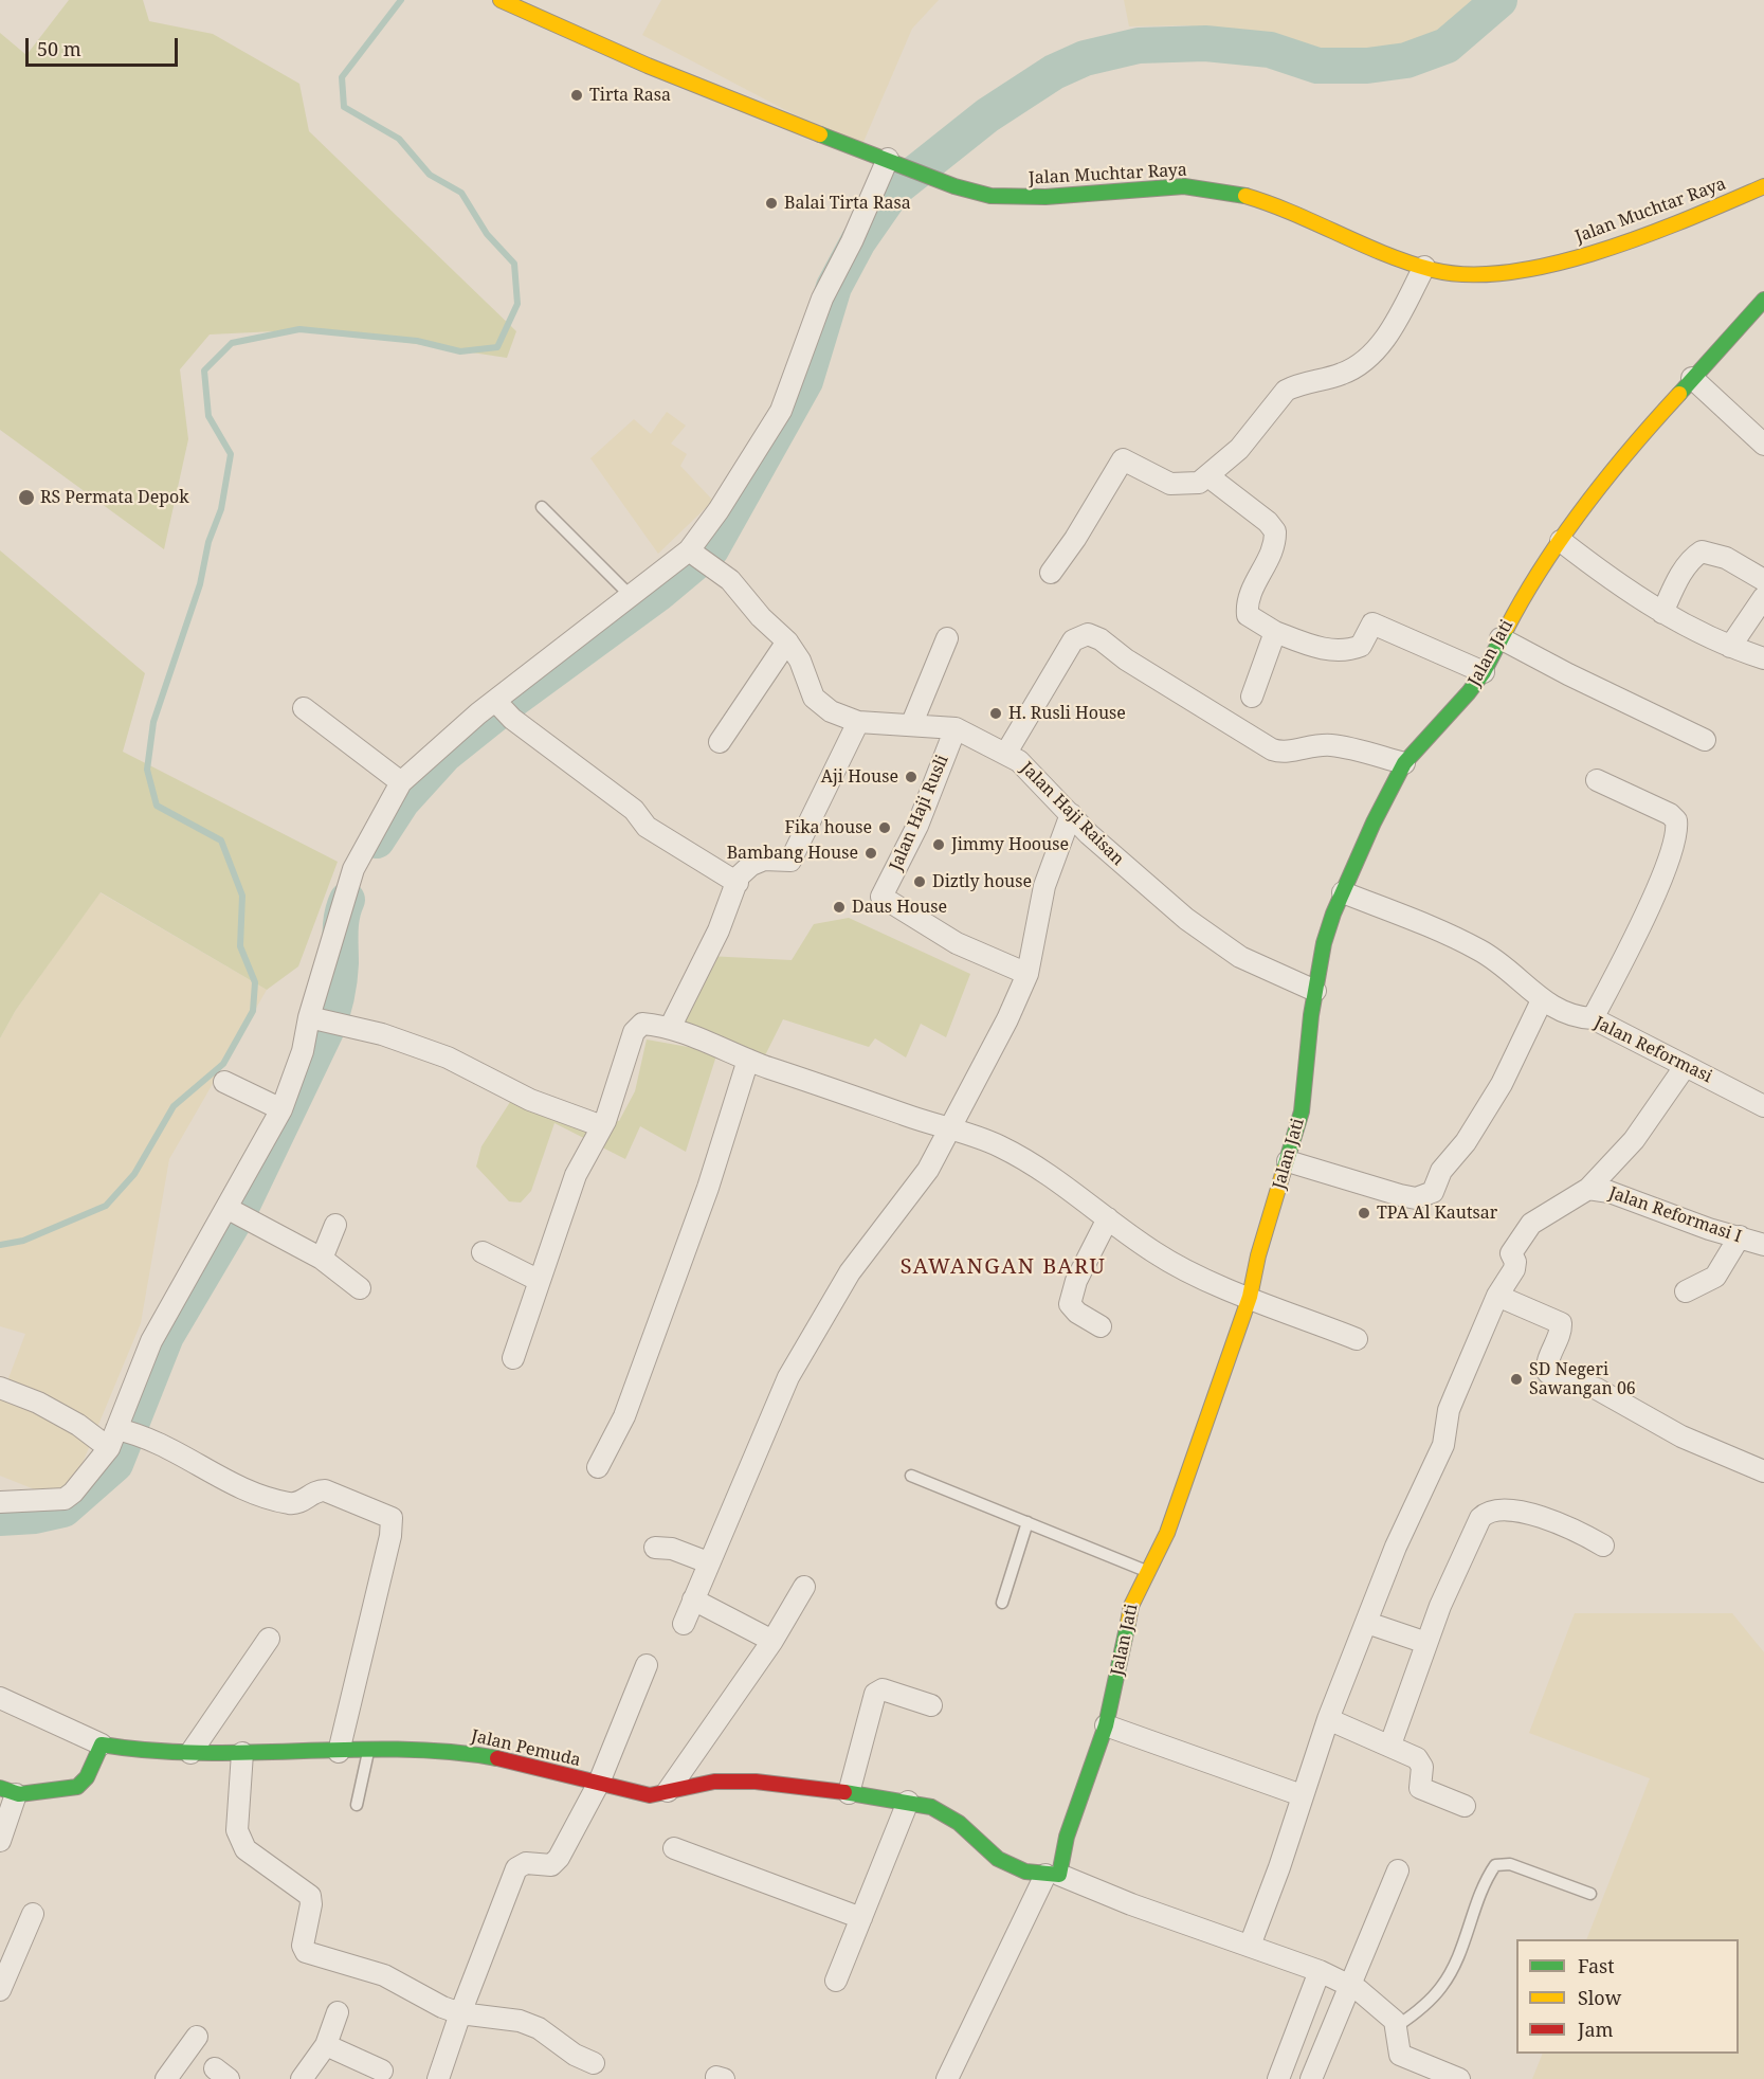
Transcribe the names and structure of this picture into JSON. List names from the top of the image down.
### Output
{
  "streets": {
    "main road": ["Jalan Muchtar Raya", "Jalan Jati", "Jalan Pemuda"],
    "street": [
      "Jalan Haji Rusli",
      "Jalan Haji Raisan",
      "Jalan Reformasi",
      "Jalan Reformasi I"
    ]
  },
  "crossings": [
    ["Jalan Jati", "Jalan Haji Raisan"],
    ["Jalan Jati", "Jalan Reformasi"],
    ["Jalan Jati", "Jalan Pemuda"],
    ["Jalan Haji Rusli", "Jalan Haji Raisan"],
    ["Jalan Reformasi", "Jalan Reformasi I"]
  ],
  "districts": ["SAWANGAN BARU"],
  "places": [
    "Tirta Rasa",
    "Balai Tirta Rasa",
    "RS Permata Depok",
    "H. Rusli House",
    "Aji House",
    "Fika house",
    "Jimmy Hoouse",
    "Bambang House",
    "Diztly house",
    "Daus House",
    "TPA Al Kautsar",
    "SD Negeri Sawangan 06"
  ],
  "legend": ["Fast", "Slow", "Jam"],
  "scale_bar": "50 m"
}
